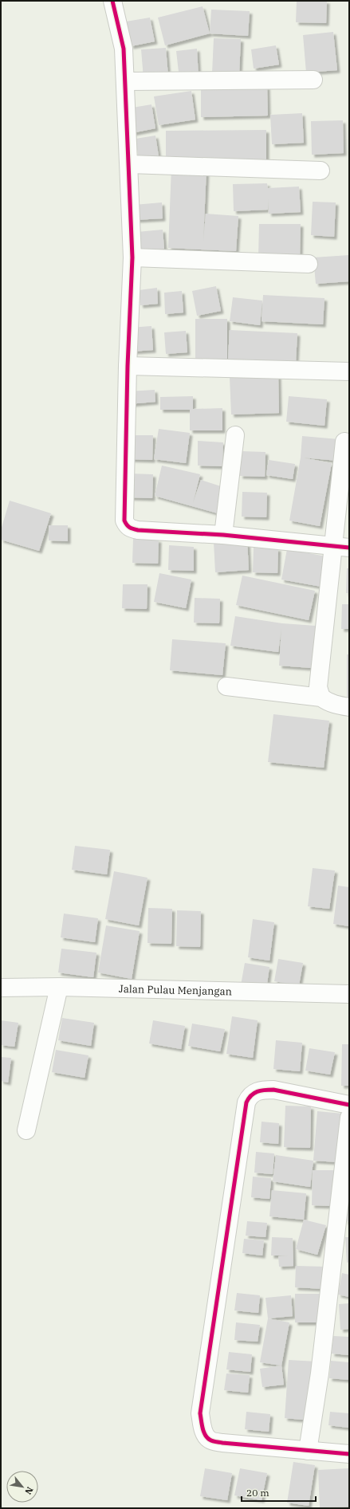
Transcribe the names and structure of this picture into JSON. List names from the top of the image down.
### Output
{
  "streets": {
    "street": ["Jalan Pulau Menjangan"]
  },
  "scale_bar": "20 m",
  "north": "bottom right"
}
